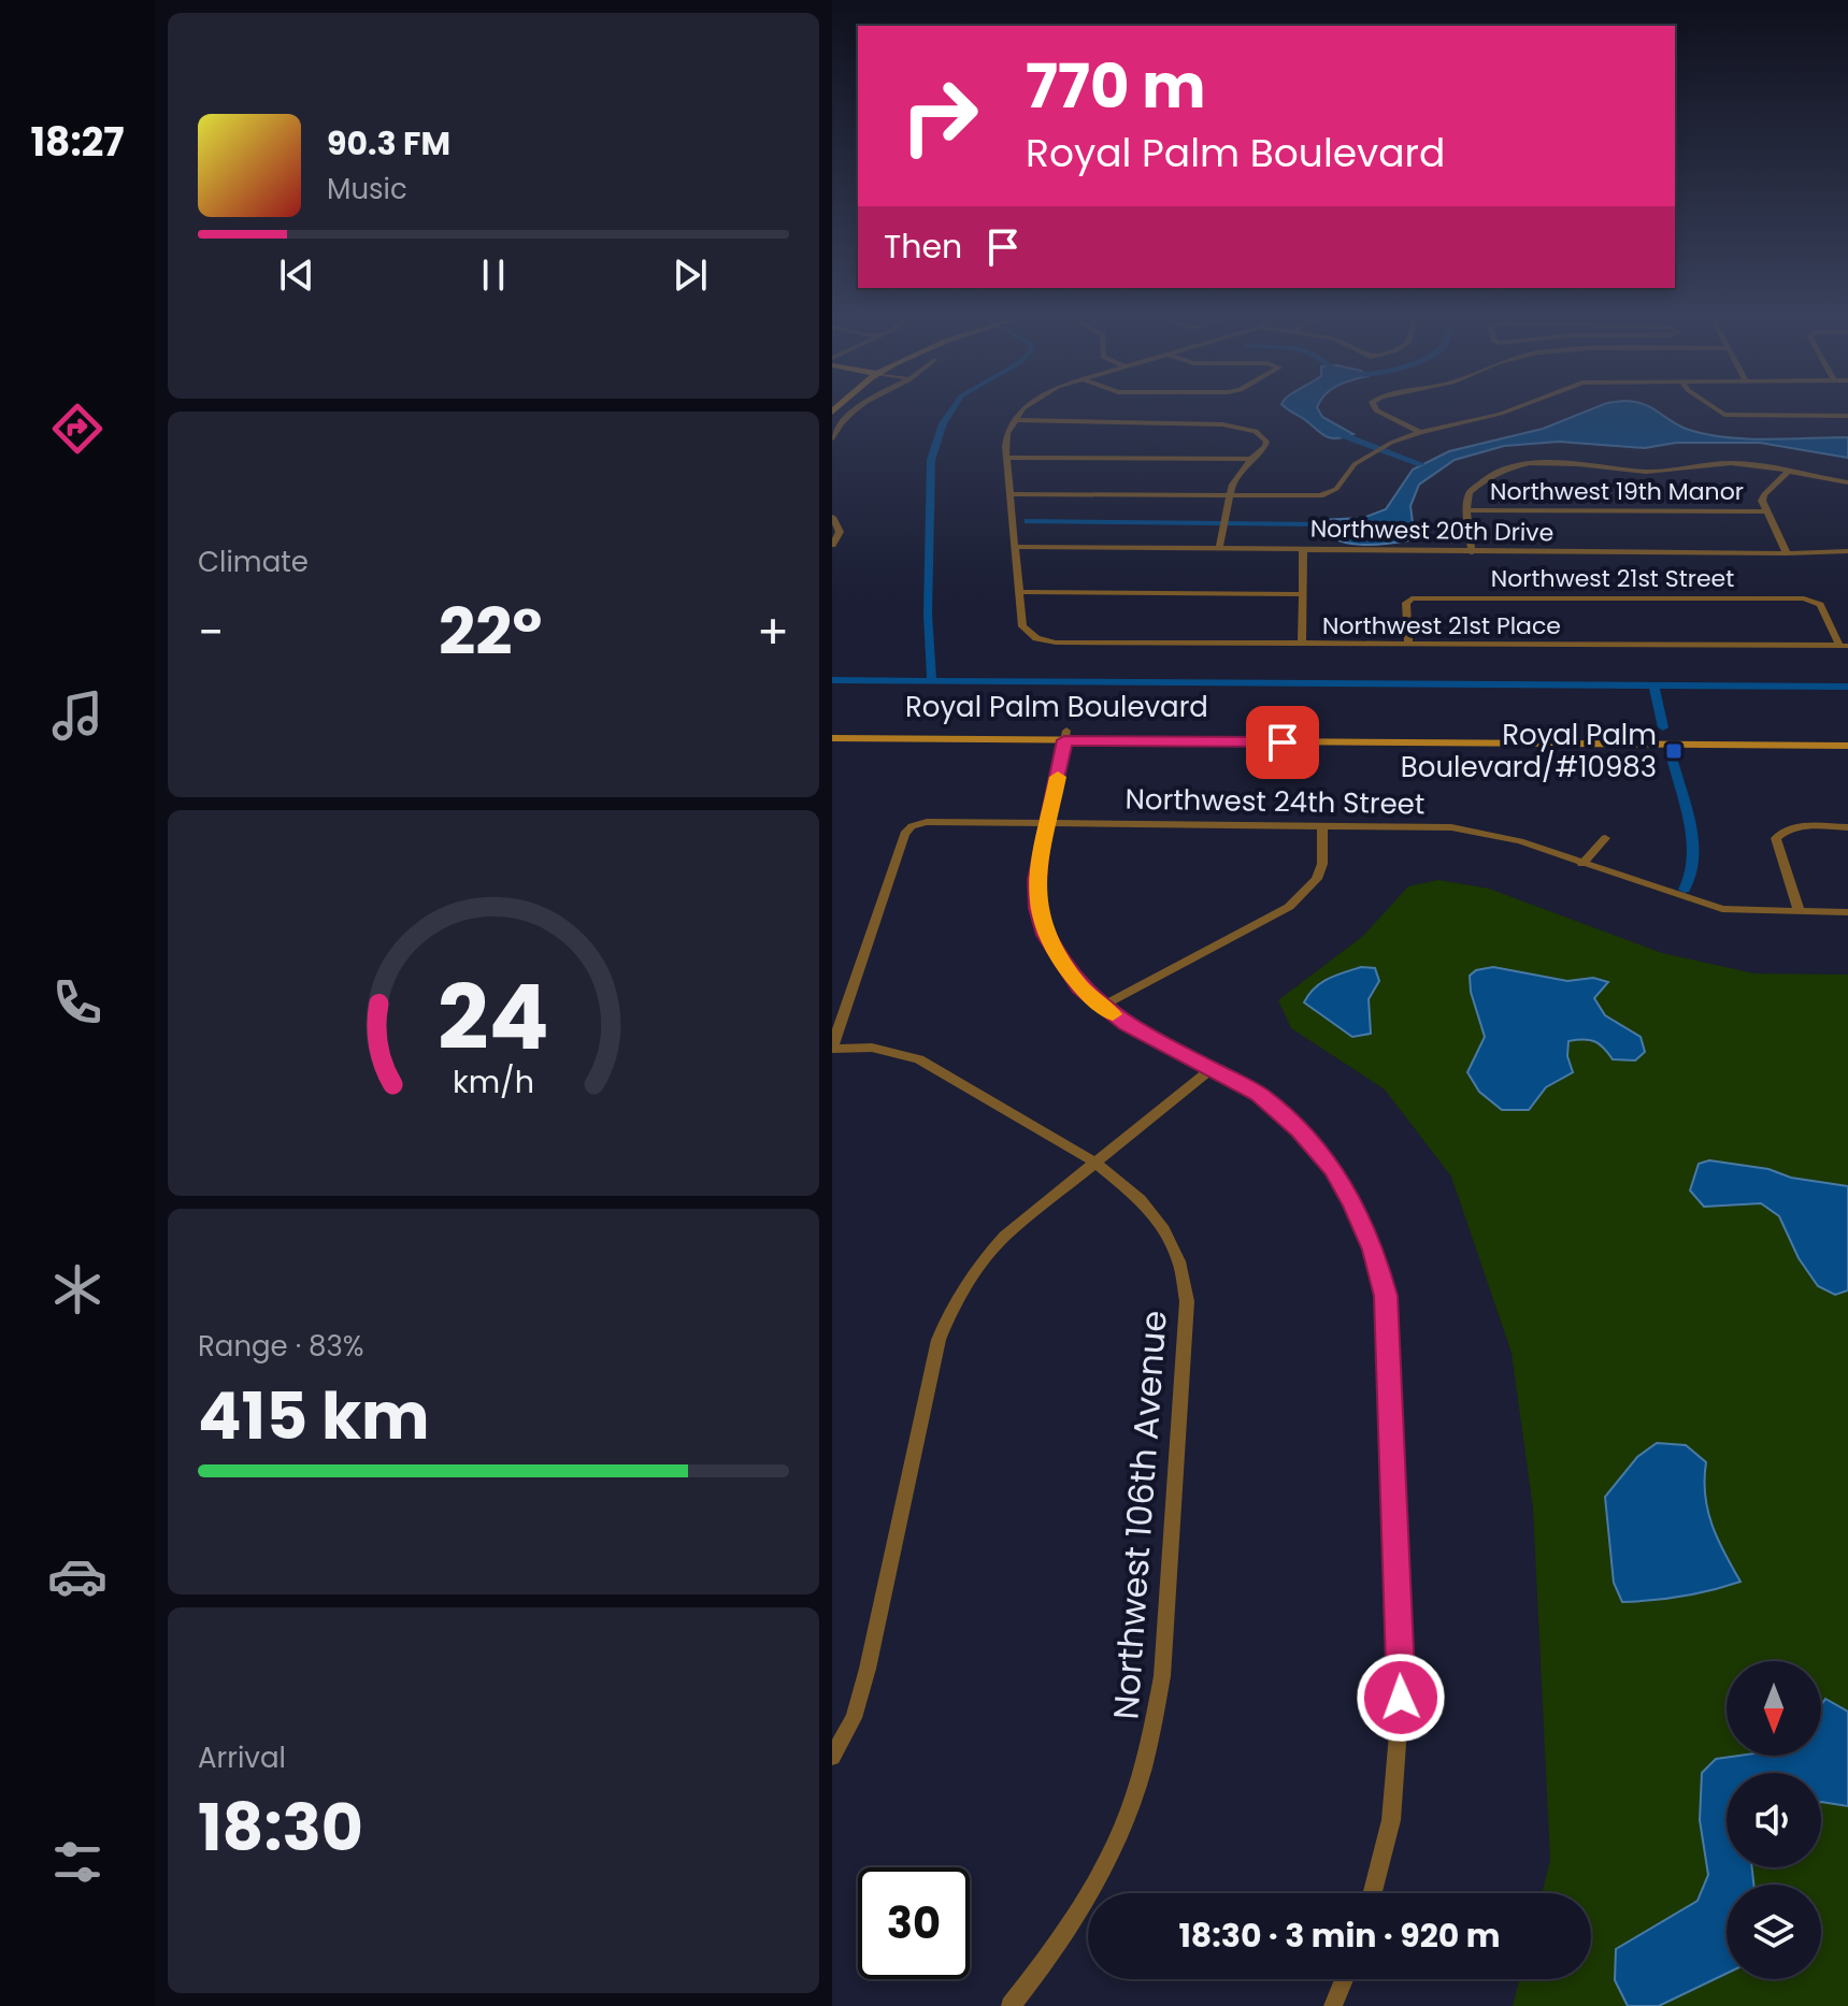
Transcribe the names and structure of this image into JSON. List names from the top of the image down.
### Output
{
  "streets": {
    "main road": ["Royal Palm Boulevard"],
    "street": [
      "Northwest 19th Manor",
      "Northwest 20th Drive",
      "Northwest 21st Street",
      "Northwest 21st Place",
      "Northwest 24th Street",
      "Northwest 106th Avenue"
    ]
  },
  "crossings": [
    ["Northwest 21st Street", "Northwest 21st Place"],
    ["Northwest 24th Street", "Northwest 106th Avenue"]
  ],
  "places": {
    "transit": ["Royal Palm Boulevard/#10983"]
  },
  "north": "bottom",
  "page": {
    "tabs": "18:27",
    "turn": ["770 m", "Royal Palm Boulevard"],
    "song": ["90.3 FM", "Music"],
    "then": "Then",
    "tile": [
      "Climate",
      ["Range · 83%", "415 km"],
      ["Arrival", "18:30"]
    ],
    "heat": ["−", "22°", "+"],
    "limit": "30",
    "trip": "18:30 · 3 min · 920 m",
    "gauge": ["24", "km/h"]
  }
}
